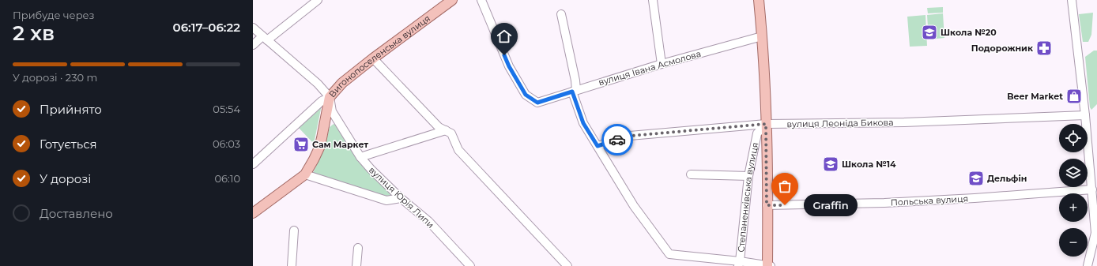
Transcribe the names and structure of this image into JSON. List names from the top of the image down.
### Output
{
  "streets": {
    "main road": ["Вигонопоселенська вулиця"],
    "street": [
      "вулиця Івана Асмолова",
      "вулиця Леоніда Бикова",
      "вулиця Юрія Липи",
      "Степаненківська вулиця",
      "Польська вулиця"
    ]
  },
  "crossings": [
    ["Вигонопоселенська вулиця", "вулиця Юрія Липи"],
    ["вулиця Леоніда Бикова", "Степаненківська вулиця"]
  ],
  "places": {
    "school or university": ["Школа №20", "Школа №14", "Дельфін"],
    "pharmacy": ["Подорожник"],
    "shop": ["Beer Market"],
    "supermarket": ["Сам Маркет"],
    "other": ["Graffin"]
  },
  "page": {
    "heading": ["2 хв", "Прибуде через", "06:17–06:22"],
    "bar": "У дорозі · 230 m",
    "list": [
      ["Прийнято", "05:54"],
      ["Готується", "06:03"],
      ["У дорозі", "06:10"],
      "Доставлено"
    ],
    "map_buttons": ["+", "−"],
    "bubble": "Graffin"
  }
}
